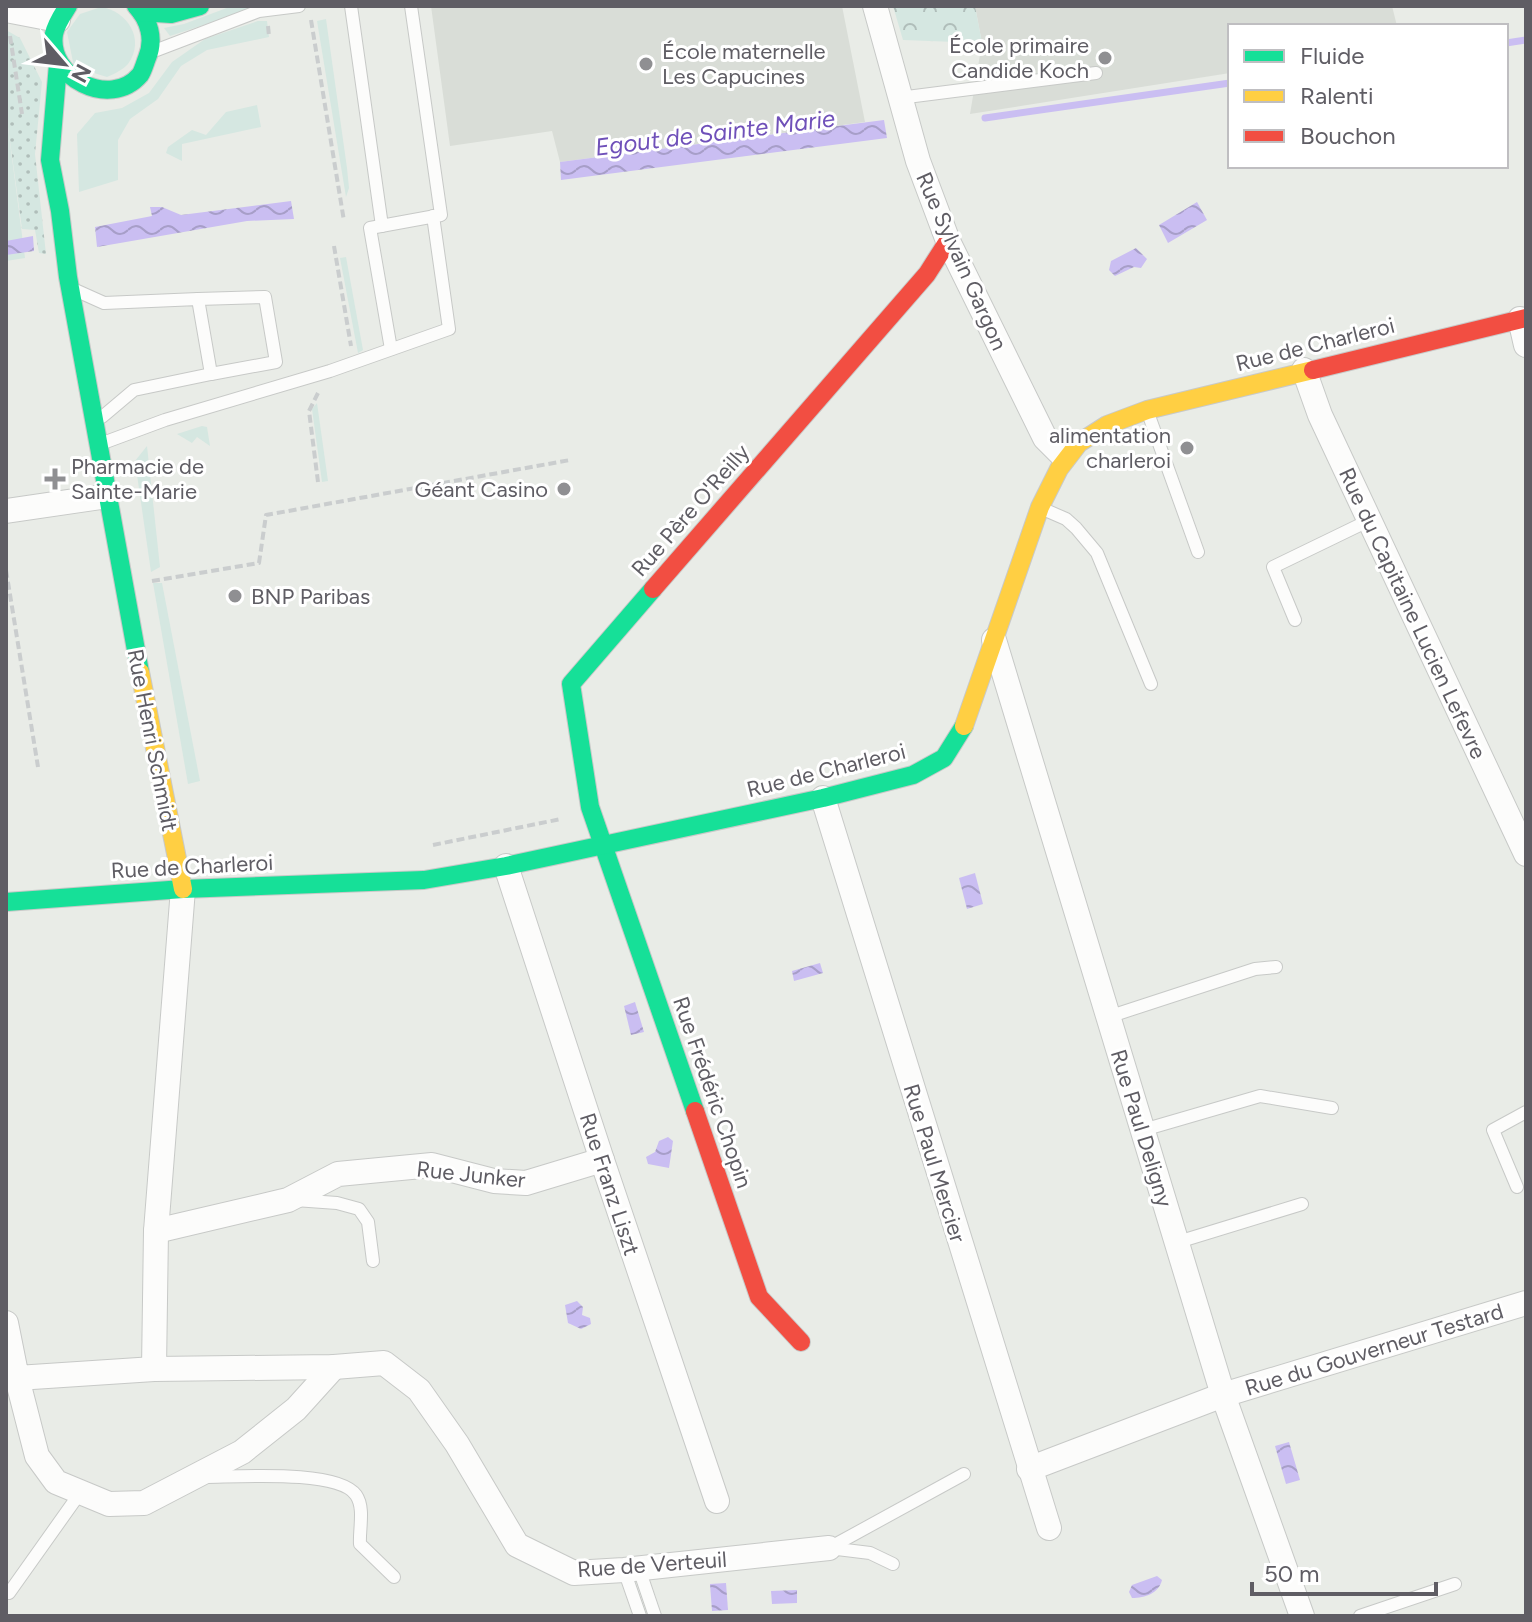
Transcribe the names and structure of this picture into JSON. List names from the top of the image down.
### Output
{
  "streets": {
    "street": [
      "Rue Sylvain Gargon",
      "Rue de Charleroi",
      "Rue Père O'Reilly",
      "Rue du Capitaine Lucien Lefevre",
      "Rue Henri Schmidt",
      "Rue Frédéric Chopin",
      "Rue Paul Deligny",
      "Rue Paul Mercier",
      "Rue Junker",
      "Rue Franz Liszt",
      "Rue du Gouverneur Testard",
      "Rue de Verteuil"
    ]
  },
  "crossings": [
    ["Rue Sylvain Gargon", "Rue de Charleroi"],
    ["Rue Sylvain Gargon", "Rue Père O'Reilly"],
    ["Rue de Charleroi", "Rue Père O'Reilly"],
    ["Rue de Charleroi", "Rue du Capitaine Lucien Lefevre"],
    ["Rue de Charleroi", "Rue Henri Schmidt"],
    ["Rue de Charleroi", "Rue Frédéric Chopin"],
    ["Rue de Charleroi", "Rue Paul Deligny"],
    ["Rue de Charleroi", "Rue Paul Mercier"],
    ["Rue de Charleroi", "Rue Franz Liszt"],
    ["Rue Père O'Reilly", "Rue Frédéric Chopin"],
    ["Rue Henri Schmidt", "Rue Junker"],
    ["Rue Henri Schmidt", "Rue de Verteuil"],
    ["Rue Paul Deligny", "Rue du Gouverneur Testard"],
    ["Rue Paul Mercier", "Rue du Gouverneur Testard"],
    ["Rue Junker", "Rue Franz Liszt"]
  ],
  "water": ["Egout de Sainte Marie"],
  "places": {
    "other": [
      "École primaire Candide Koch",
      "École maternelle Les Capucines",
      "alimentation charleroi",
      "Géant Casino",
      "BNP Paribas"
    ],
    "health": ["Pharmacie de Sainte-Marie"]
  },
  "legend": ["Fluide", "Ralenti", "Bouchon"],
  "scale_bar": "50 m",
  "north": "bottom right"
}
